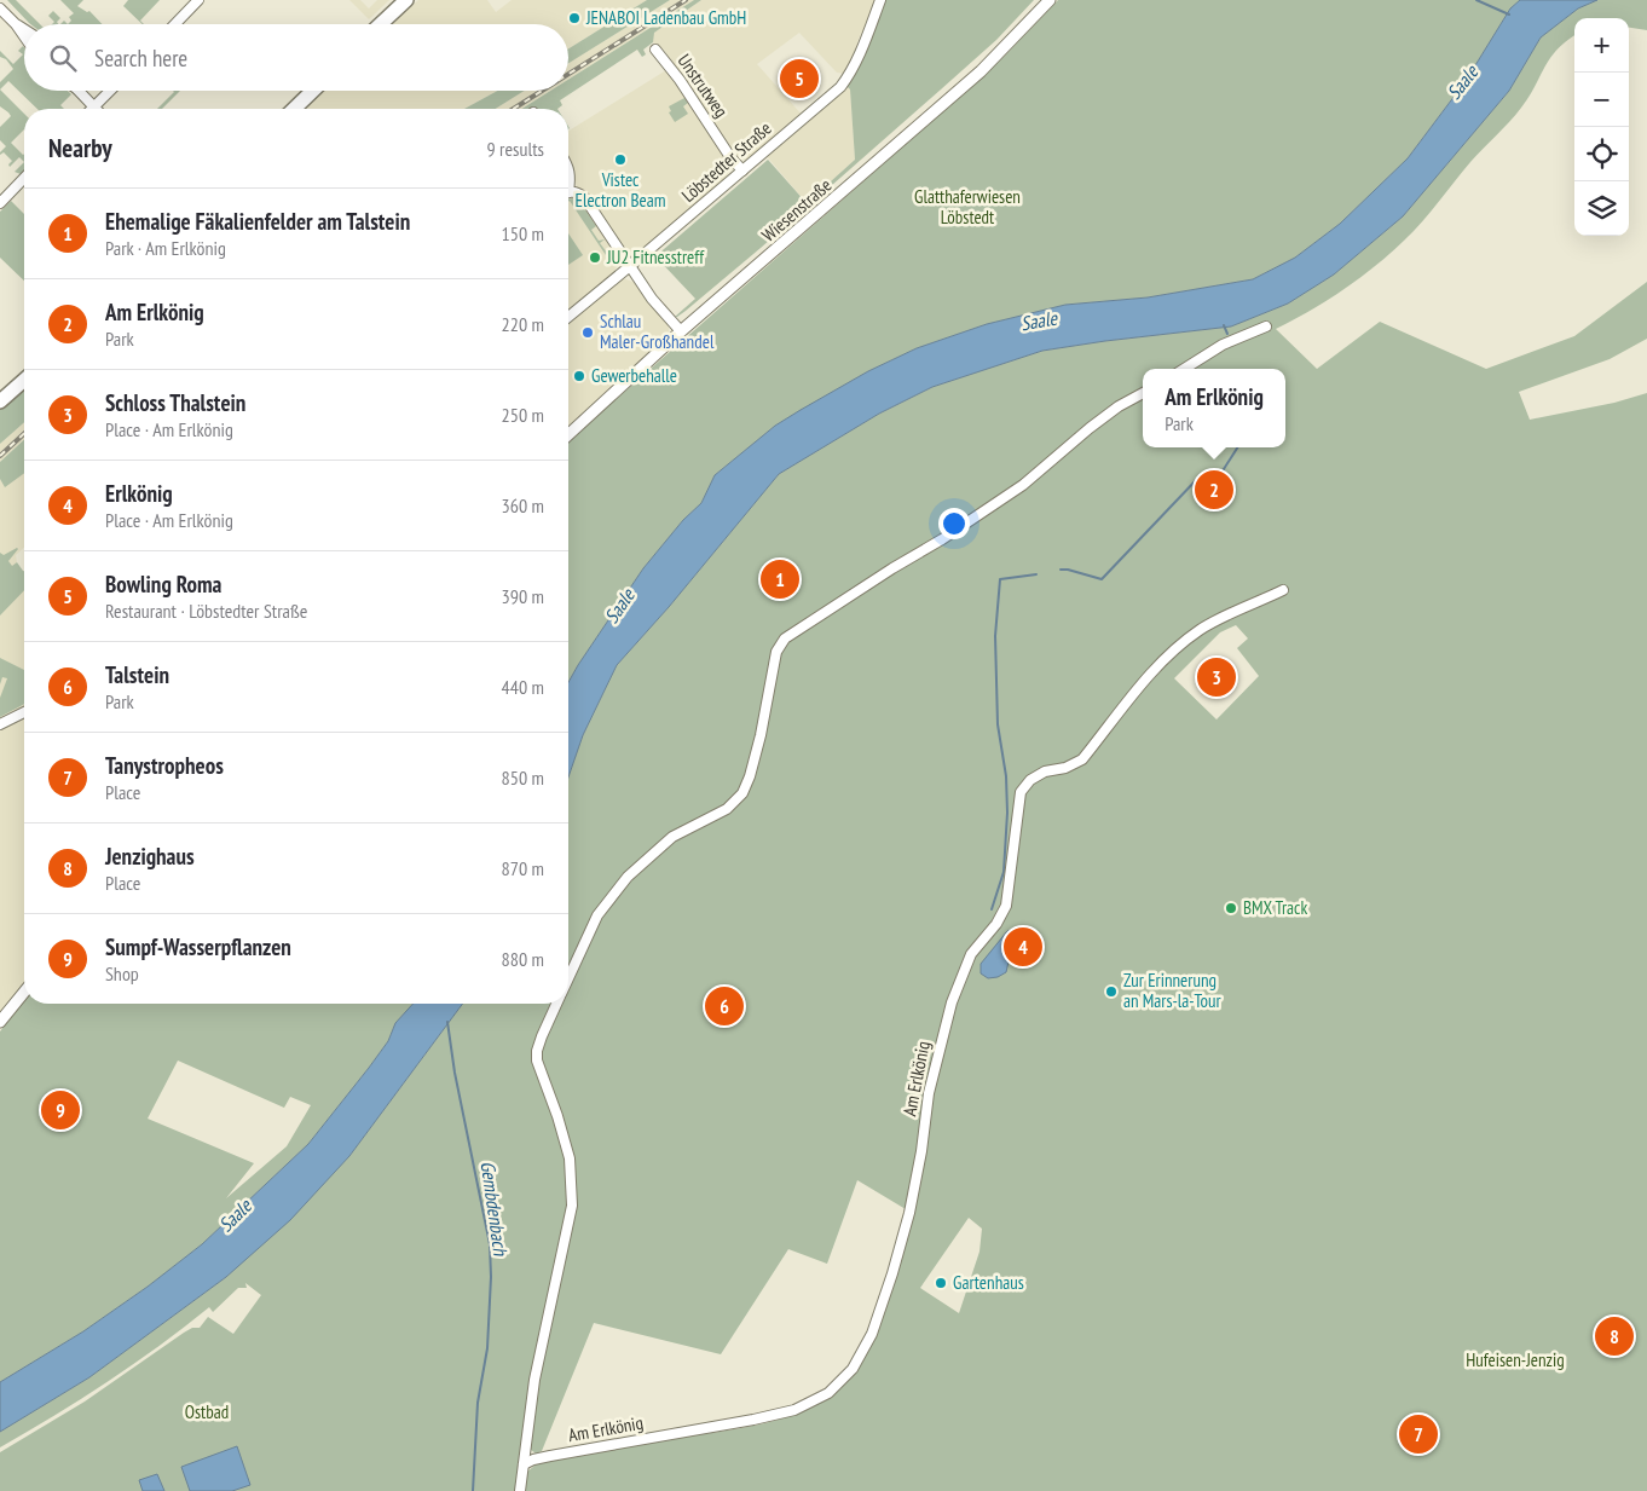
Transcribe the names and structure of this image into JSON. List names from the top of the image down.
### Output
{
  "streets": {
    "street": [
      "Unstrutweg",
      "Löbstedter Straße",
      "Wiesenstraße",
      "Am Erlkönig"
    ]
  },
  "crossings": [
    ["Unstrutweg", "Löbstedter Straße"]
  ],
  "water": ["Saale", "Gembdenbach"],
  "parks": ["Glatthaferwiesen Löbstedt", "Hufeisen-Jenzig", "Ostbad"],
  "places": [
    "JENABOI Ladenbau GmbH",
    "Vistec Electron Beam",
    "JU2 Fitnesstreff",
    "Schlau Maler-Großhandel",
    "Gewerbehalle",
    "BMX Track",
    "Zur Erinnerung an Mars-la-Tour",
    "Gartenhaus"
  ],
  "page": {
    "map_buttons": ["+", "−"],
    "search": "Search here",
    "pins": [
      "5",
      "2",
      "1",
      "3",
      "4",
      "6",
      "9",
      "8",
      "7"
    ],
    "heading": ["Nearby", "9 results"],
    "list": [
      {
        "mark": "1",
        "name": "Ehemalige Fäkalienfelder am Talstein",
        "note": "Park · Am Erlkönig",
        "value": "150 m"
      },
      {
        "mark": "2",
        "name": "Am Erlkönig",
        "note": "Park",
        "value": "220 m"
      },
      {
        "mark": "3",
        "name": "Schloss Thalstein",
        "note": "Place · Am Erlkönig",
        "value": "250 m"
      },
      {
        "mark": "4",
        "name": "Erlkönig",
        "note": "Place · Am Erlkönig",
        "value": "360 m"
      },
      {
        "mark": "5",
        "name": "Bowling Roma",
        "note": "Restaurant · Löbstedter Straße",
        "value": "390 m"
      },
      {
        "mark": "6",
        "name": "Talstein",
        "note": "Park",
        "value": "440 m"
      },
      {
        "mark": "7",
        "name": "Tanystropheos",
        "note": "Place",
        "value": "850 m"
      },
      {
        "mark": "8",
        "name": "Jenzighaus",
        "note": "Place",
        "value": "870 m"
      },
      {
        "mark": "9",
        "name": "Sumpf-Wasserpflanzen",
        "note": "Shop",
        "value": "880 m"
      }
    ],
    "popup": ["Am Erlkönig", "Park"]
  }
}
